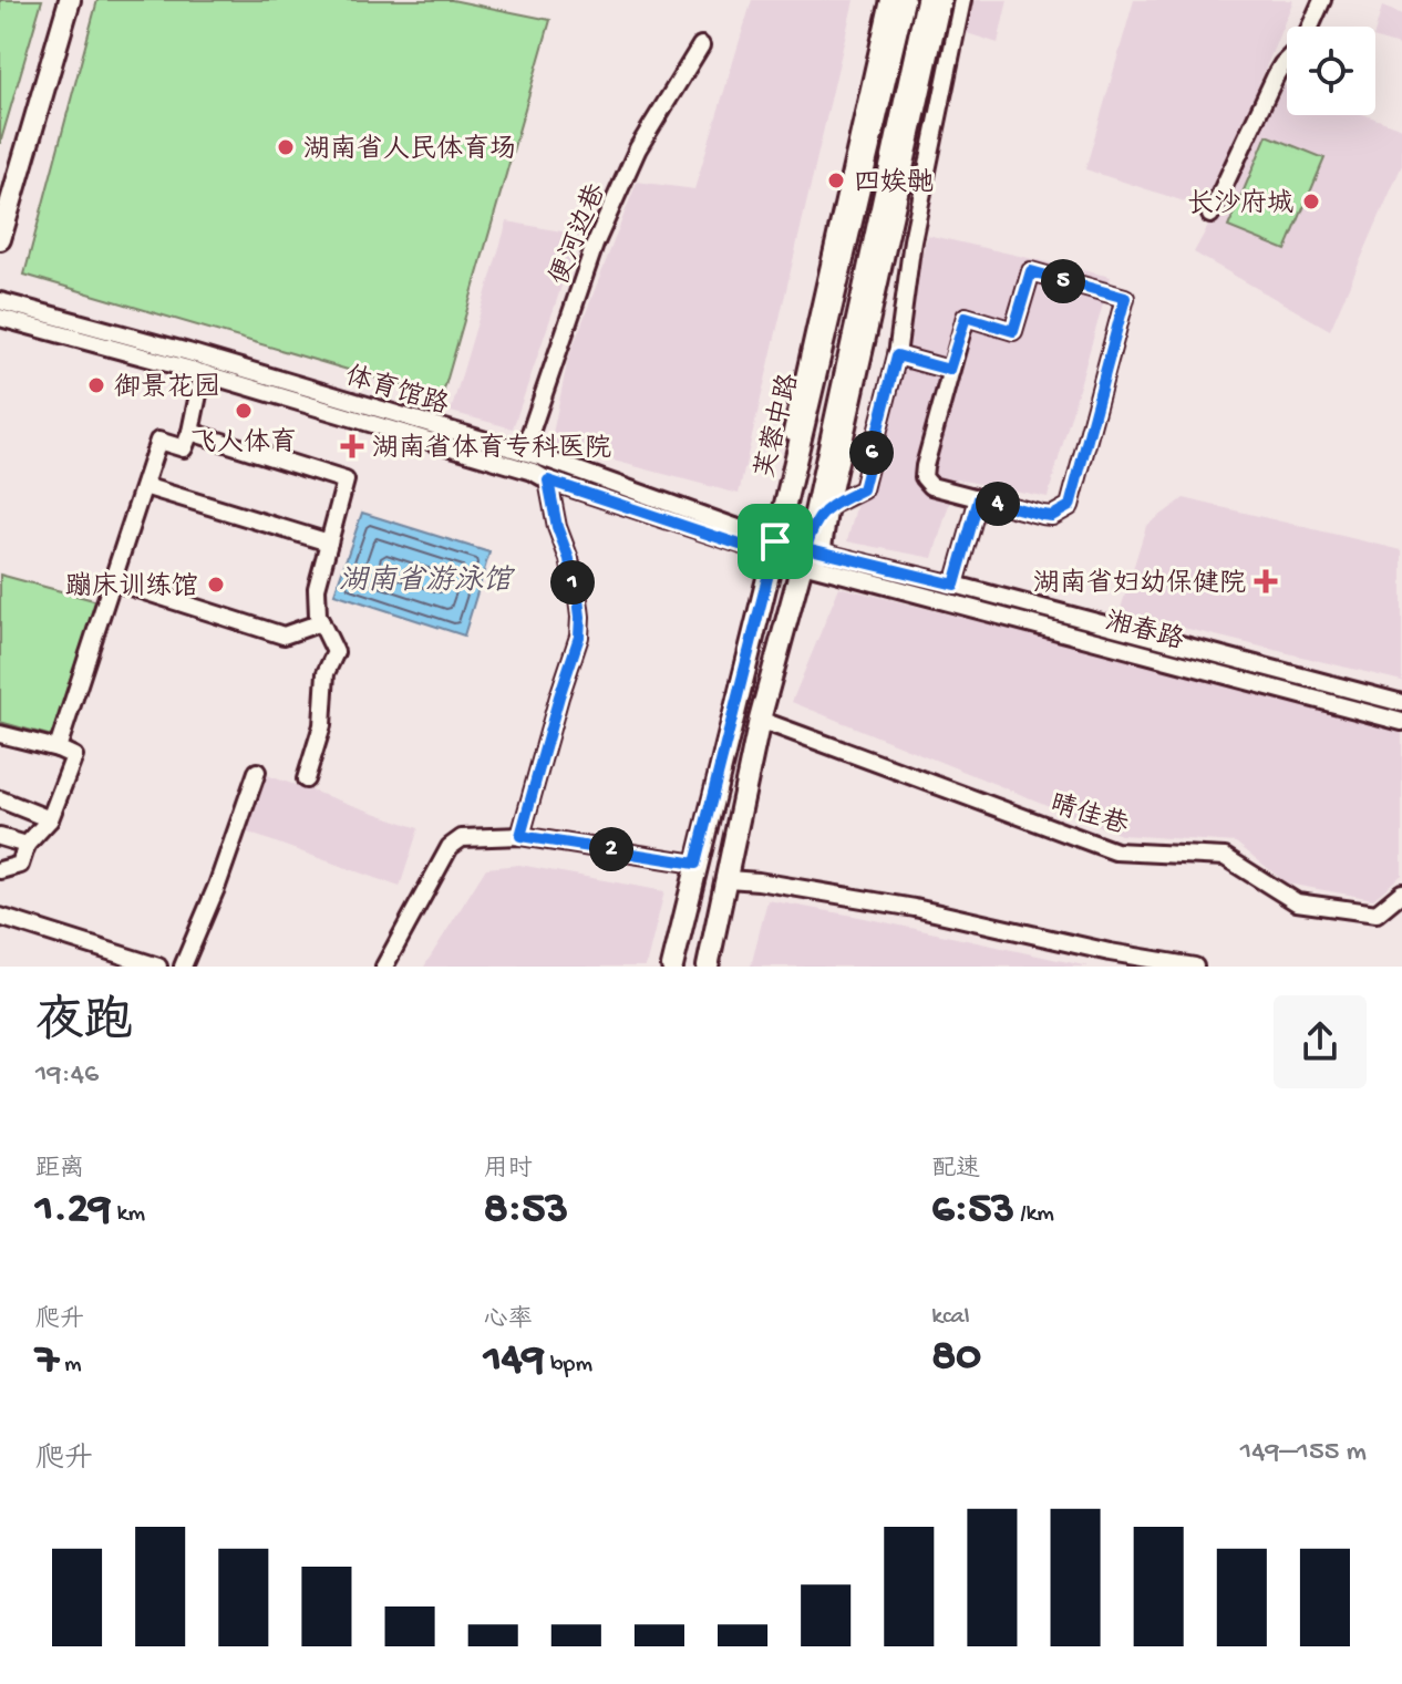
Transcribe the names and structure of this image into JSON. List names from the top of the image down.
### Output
{
  "streets": {
    "main road": ["芙蓉中路"],
    "street": [
      "便河边巷",
      "体育馆路",
      "湘春路",
      "晴佳巷"
    ]
  },
  "crossings": [
    ["便河边巷", "体育馆路"],
    ["体育馆路", "芙蓉中路"],
    ["体育馆路", "湘春路"],
    ["芙蓉中路", "湘春路"],
    ["芙蓉中路", "晴佳巷"]
  ],
  "water": ["湖南省游泳馆"],
  "places": {
    "other": [
      "湖南省人民体育场",
      "四娭毑",
      "长沙府城",
      "御景花园",
      "飞人体育",
      "蹦床训练馆"
    ],
    "health": ["湖南省体育专科医院", "湖南省妇幼保健院"]
  },
  "page": {
    "pins": [
      "5",
      "6",
      "4",
      "1",
      "2"
    ],
    "heading": ["夜跑", "19:46"],
    "stats": [
      ["距离", "1.29 km"],
      ["用时", "8:53"],
      ["配速", "6:53 /km"],
      ["爬升", "7 m"],
      ["心率", "149 bpm"],
      ["kcal", "80"]
    ],
    "chart": ["爬升", "149–155 m"]
  }
}
